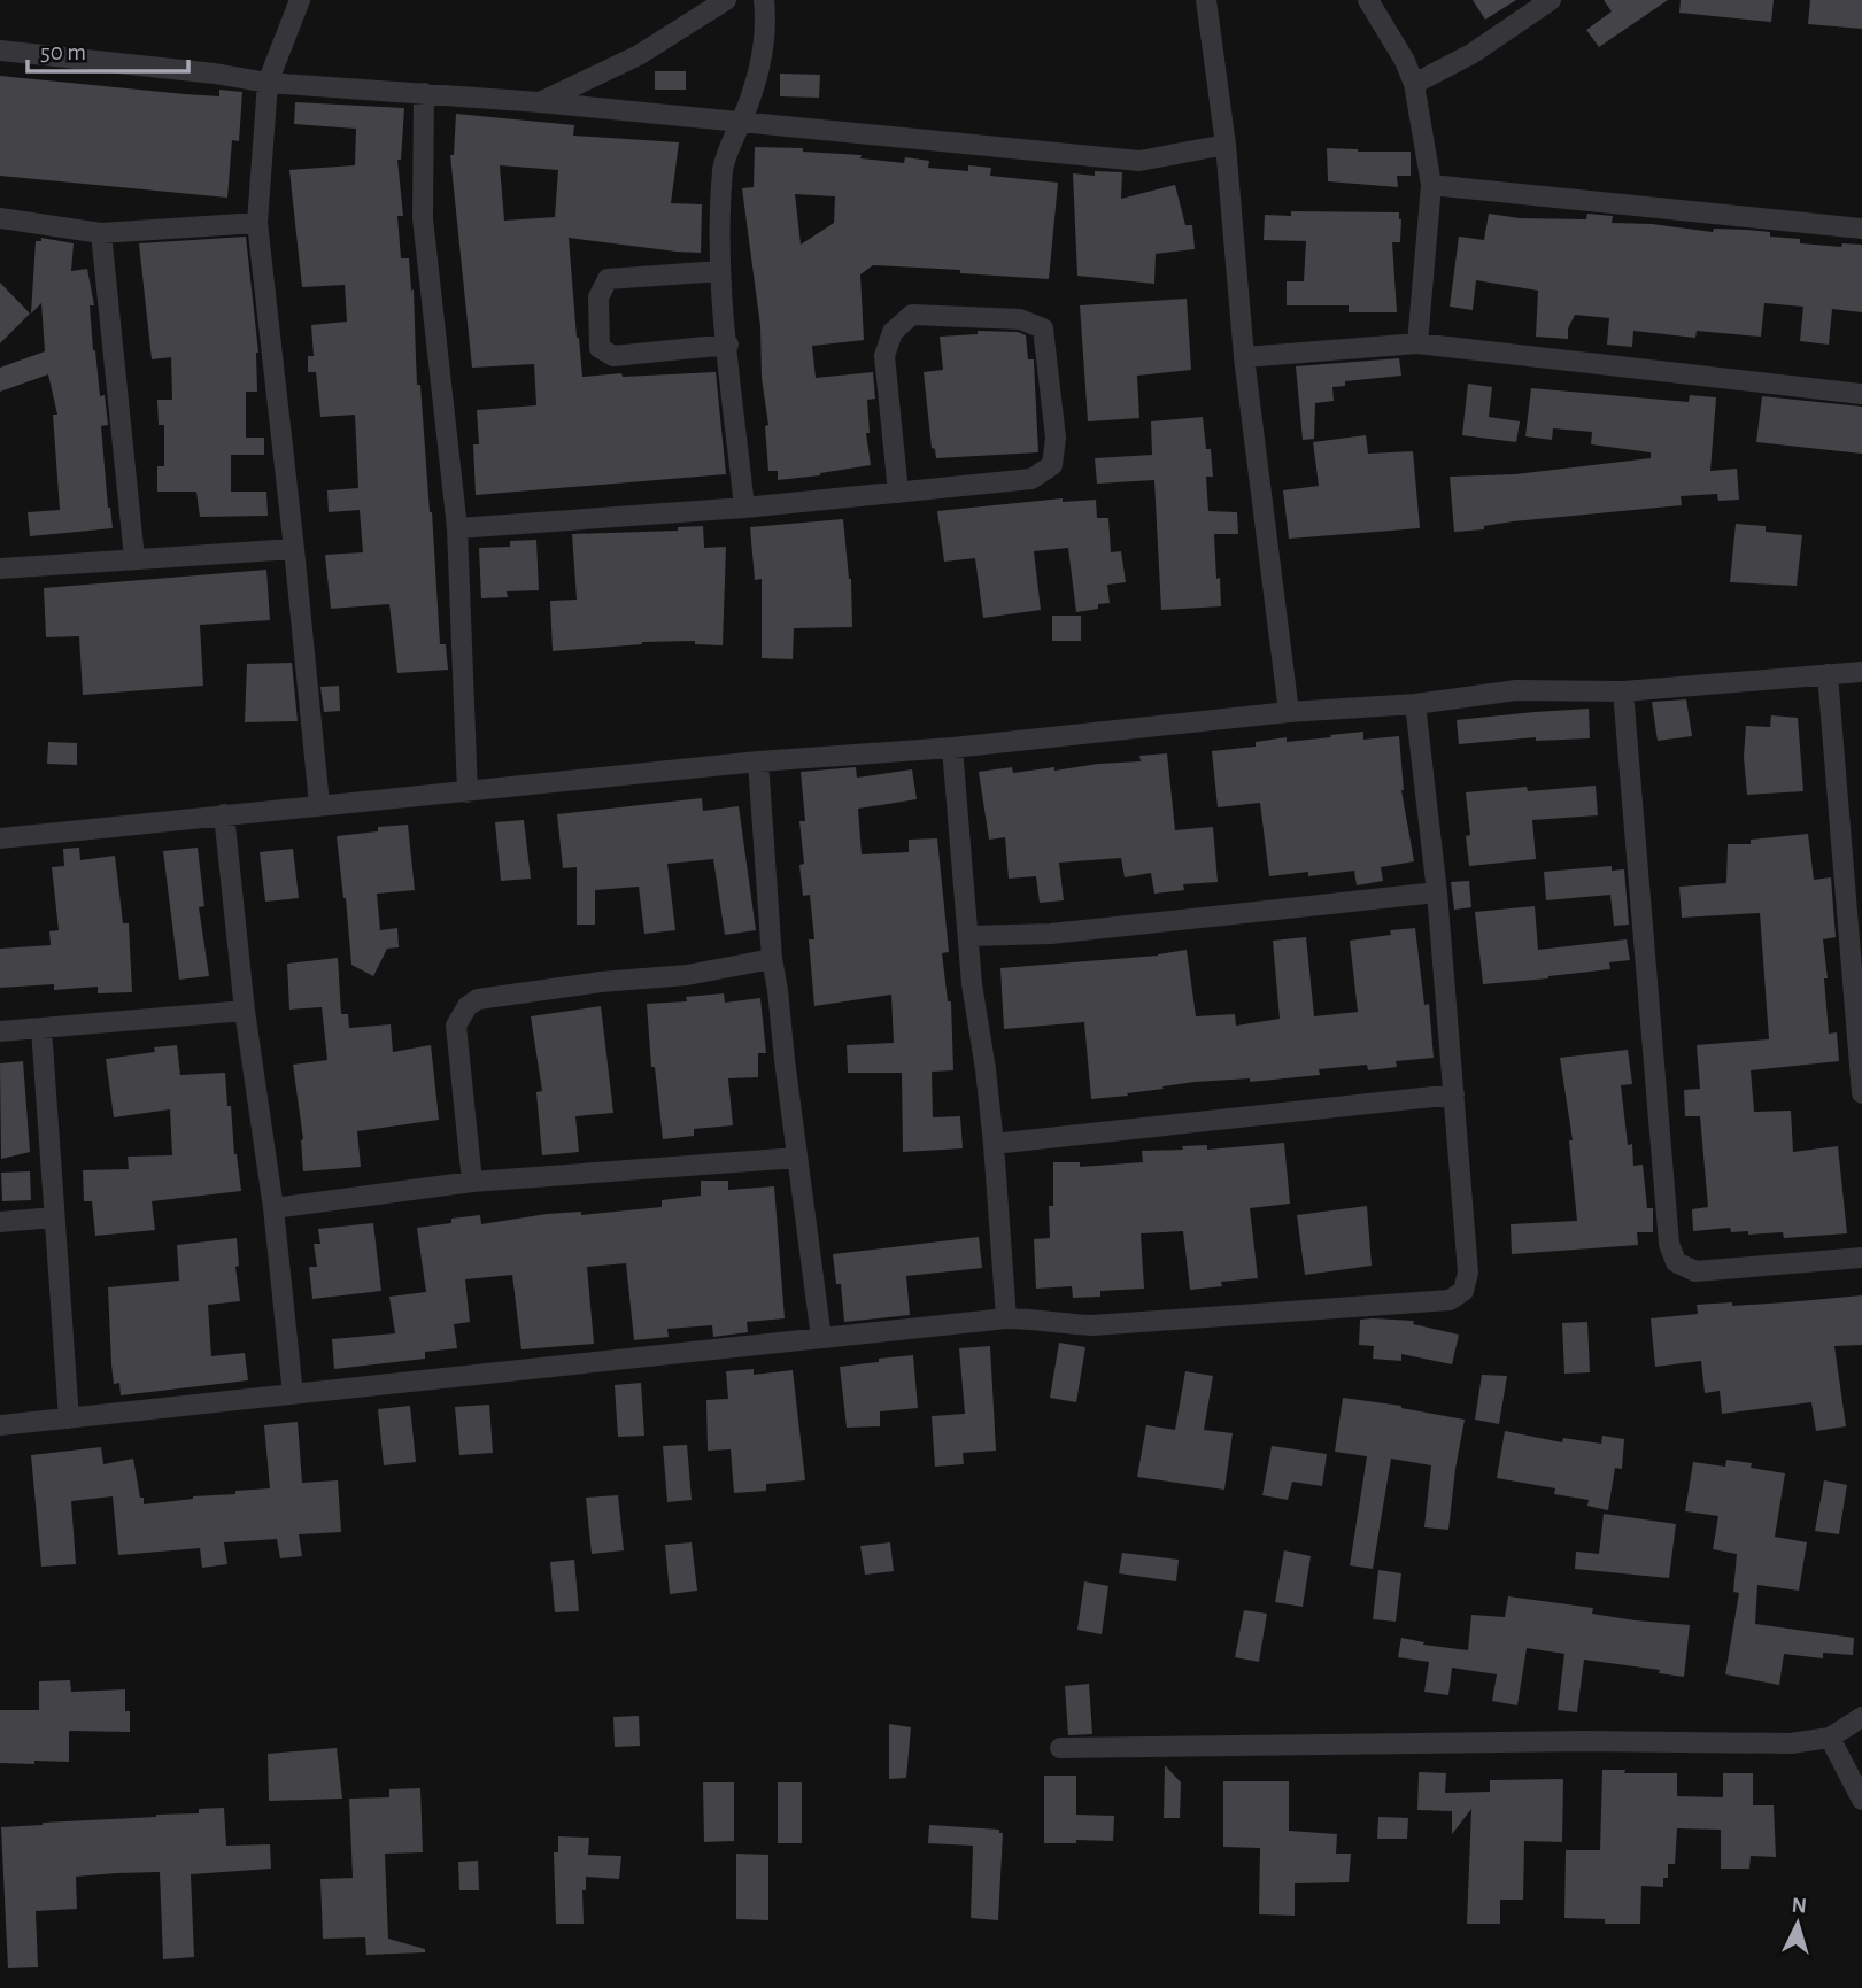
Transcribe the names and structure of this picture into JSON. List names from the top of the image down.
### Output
{
  "scale_bar": "50 m",
  "north": "top"
}
